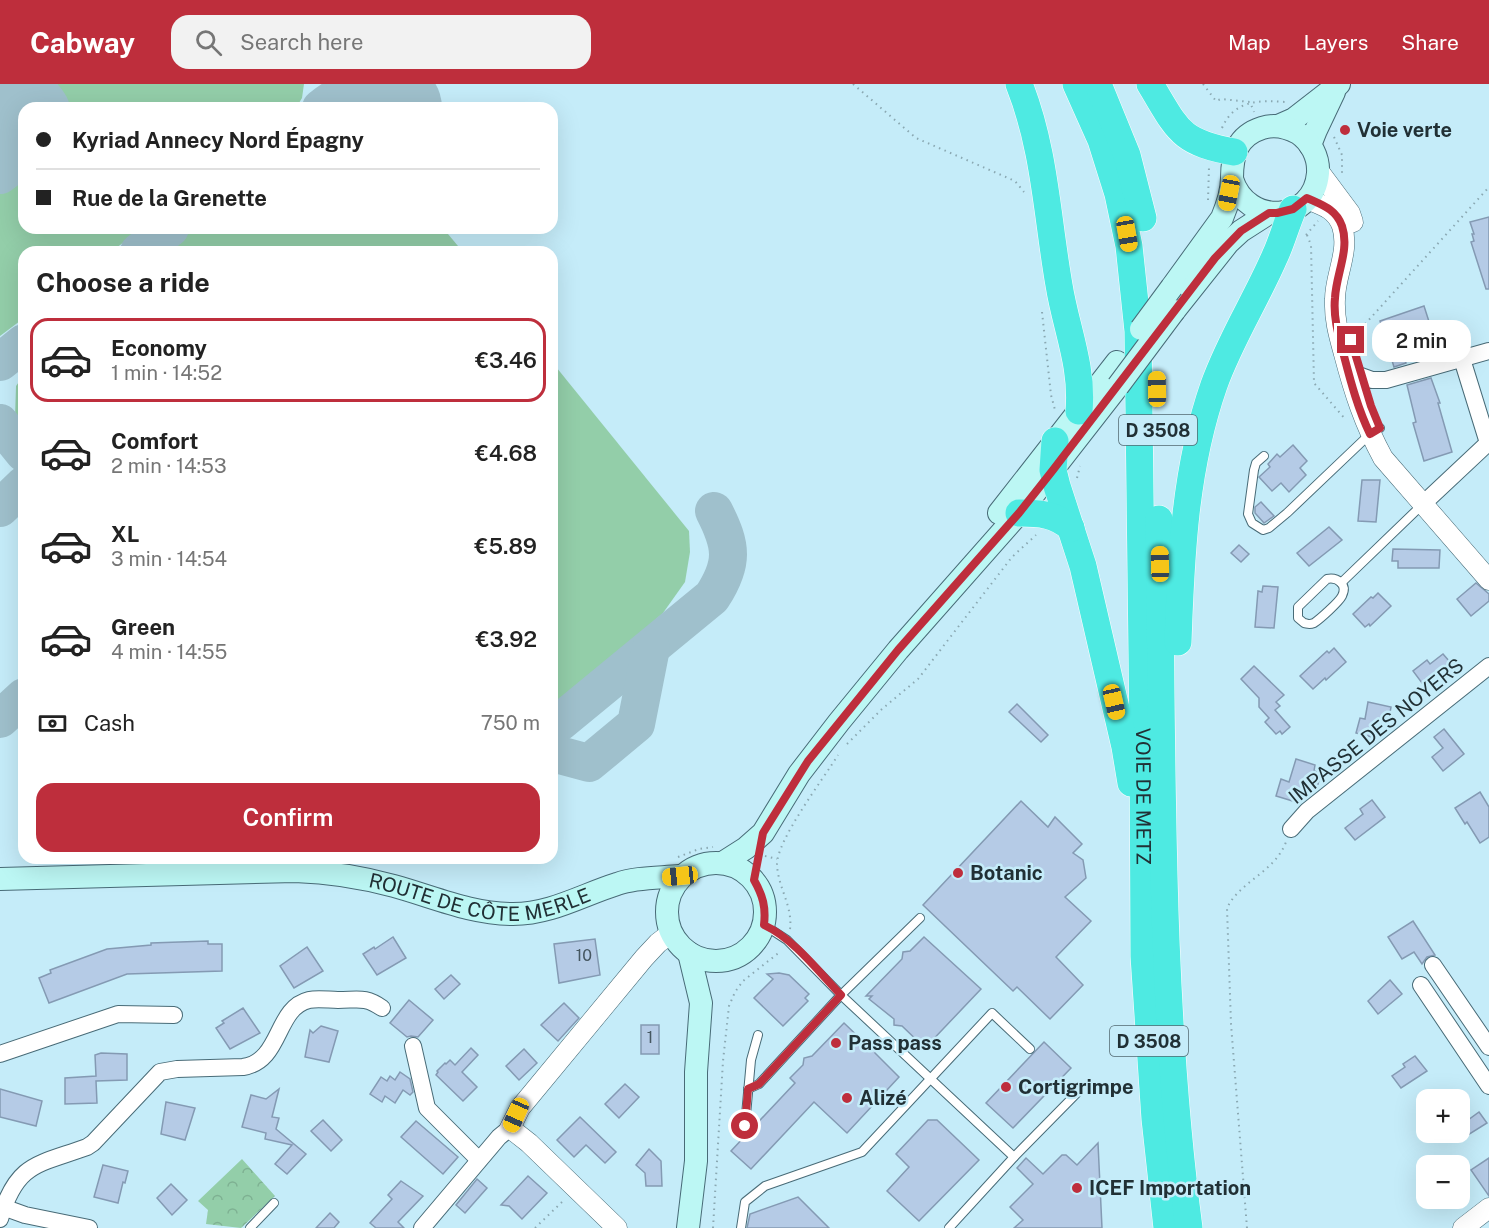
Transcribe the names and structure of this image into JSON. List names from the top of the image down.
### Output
{
  "streets": {
    "highway": ["D 3508", "VOIE DE METZ"],
    "main road": ["ROUTE DE CÔTE MERLE"],
    "street": ["IMPASSE DES NOYERS"]
  },
  "places": [
    "Voie verte",
    "Botanic",
    "Pass pass",
    "Cortigrimpe",
    "Alizé",
    "ICEF Importation"
  ],
  "house_numbers": ["10", "1"],
  "page": {
    "header": "Cabway",
    "search": "Search here",
    "nav": ["Map", "Layers", "Share"],
    "banner": ["Kyriad Annecy Nord Épagny", "Rue de la Grenette"],
    "heading": "Choose a ride",
    "list": [
      {
        "name": "Economy",
        "note": "1 min · 14:52",
        "value": "€3.46"
      },
      {
        "name": "Comfort",
        "note": "2 min · 14:53",
        "value": "€4.68"
      },
      {
        "name": "XL",
        "note": "3 min · 14:54",
        "value": "€5.89"
      },
      {
        "name": "Green",
        "note": "4 min · 14:55",
        "value": "€3.92"
      }
    ],
    "bubble": "2 min",
    "pay": ["Cash", "750 m"],
    "buttons": "Confirm",
    "map_buttons": ["+", "−"]
  }
}
